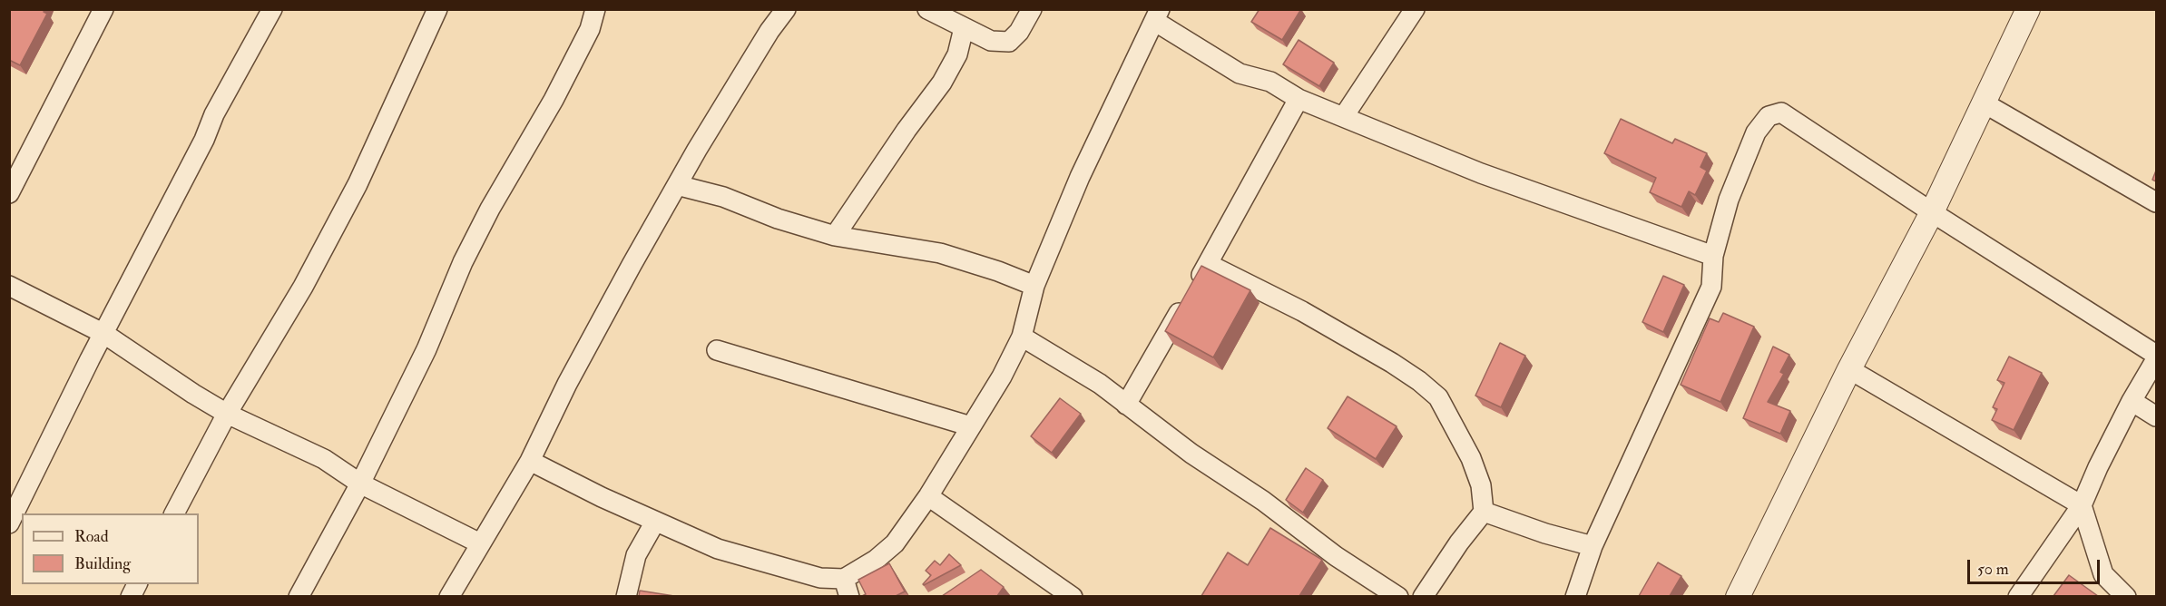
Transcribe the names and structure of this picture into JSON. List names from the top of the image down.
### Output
{
  "legend": ["Road", "Building"],
  "scale_bar": "50 m"
}
